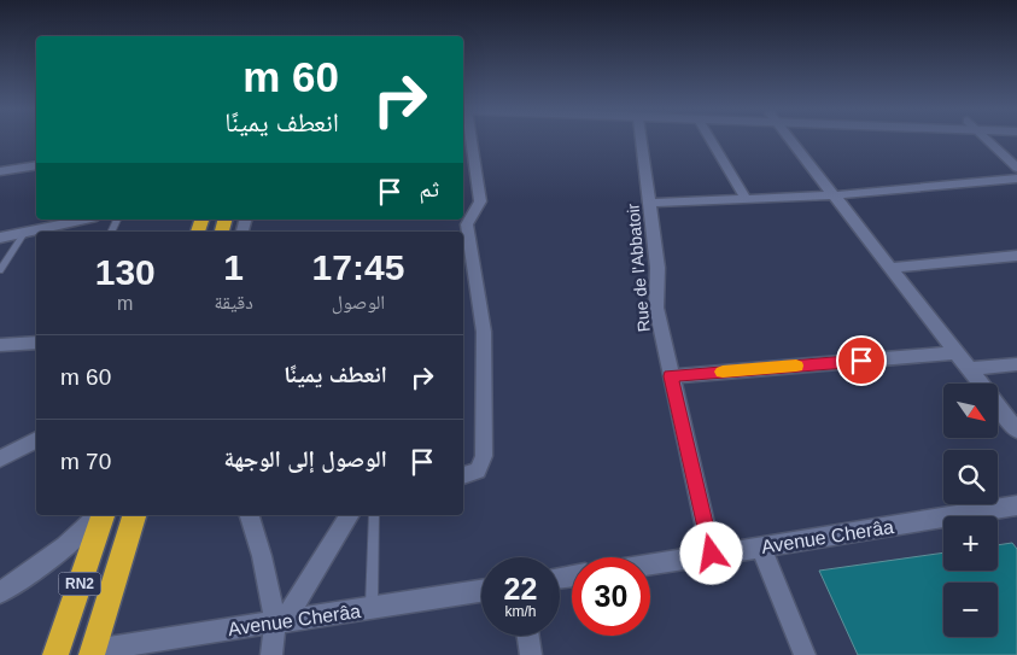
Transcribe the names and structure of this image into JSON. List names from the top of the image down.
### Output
{
  "streets": {
    "highway": ["RN2"],
    "street": ["Rue de l'Abbatoir", "Avenue Cherâa"]
  },
  "crossings": [
    ["Rue de l'Abbatoir", "Avenue Cherâa"],
    ["Avenue Cherâa", "RN2"]
  ],
  "north": "bottom right",
  "page": {
    "turn": ["60 m", "انعطف يمينًا"],
    "then": "ثم",
    "eta": [
      "17:45",
      "الوصول",
      "1",
      "دقيقة",
      "130",
      "m"
    ],
    "list": [
      {
        "name": "انعطف يمينًا",
        "value": "60 m"
      },
      {
        "name": "الوصول إلى الوجهة",
        "value": "70 m"
      }
    ],
    "map_buttons": ["+", "−"],
    "speed": "22 km/h",
    "limit": "30"
  }
}
